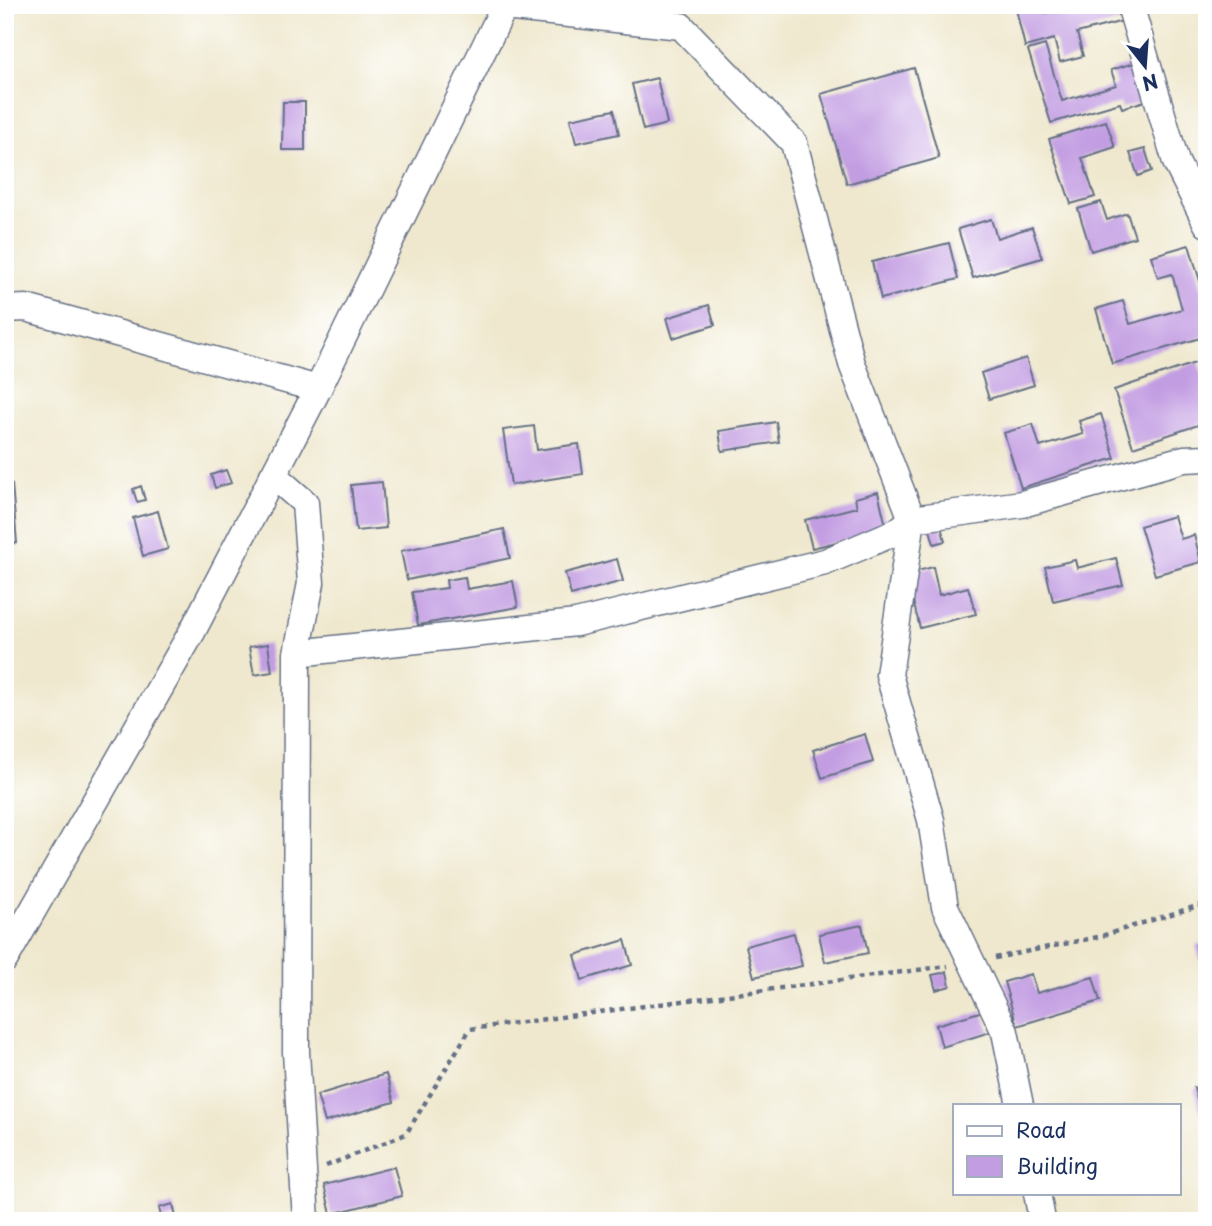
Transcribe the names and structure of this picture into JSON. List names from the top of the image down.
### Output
{
  "legend": ["Road", "Building"],
  "north": "bottom"
}
